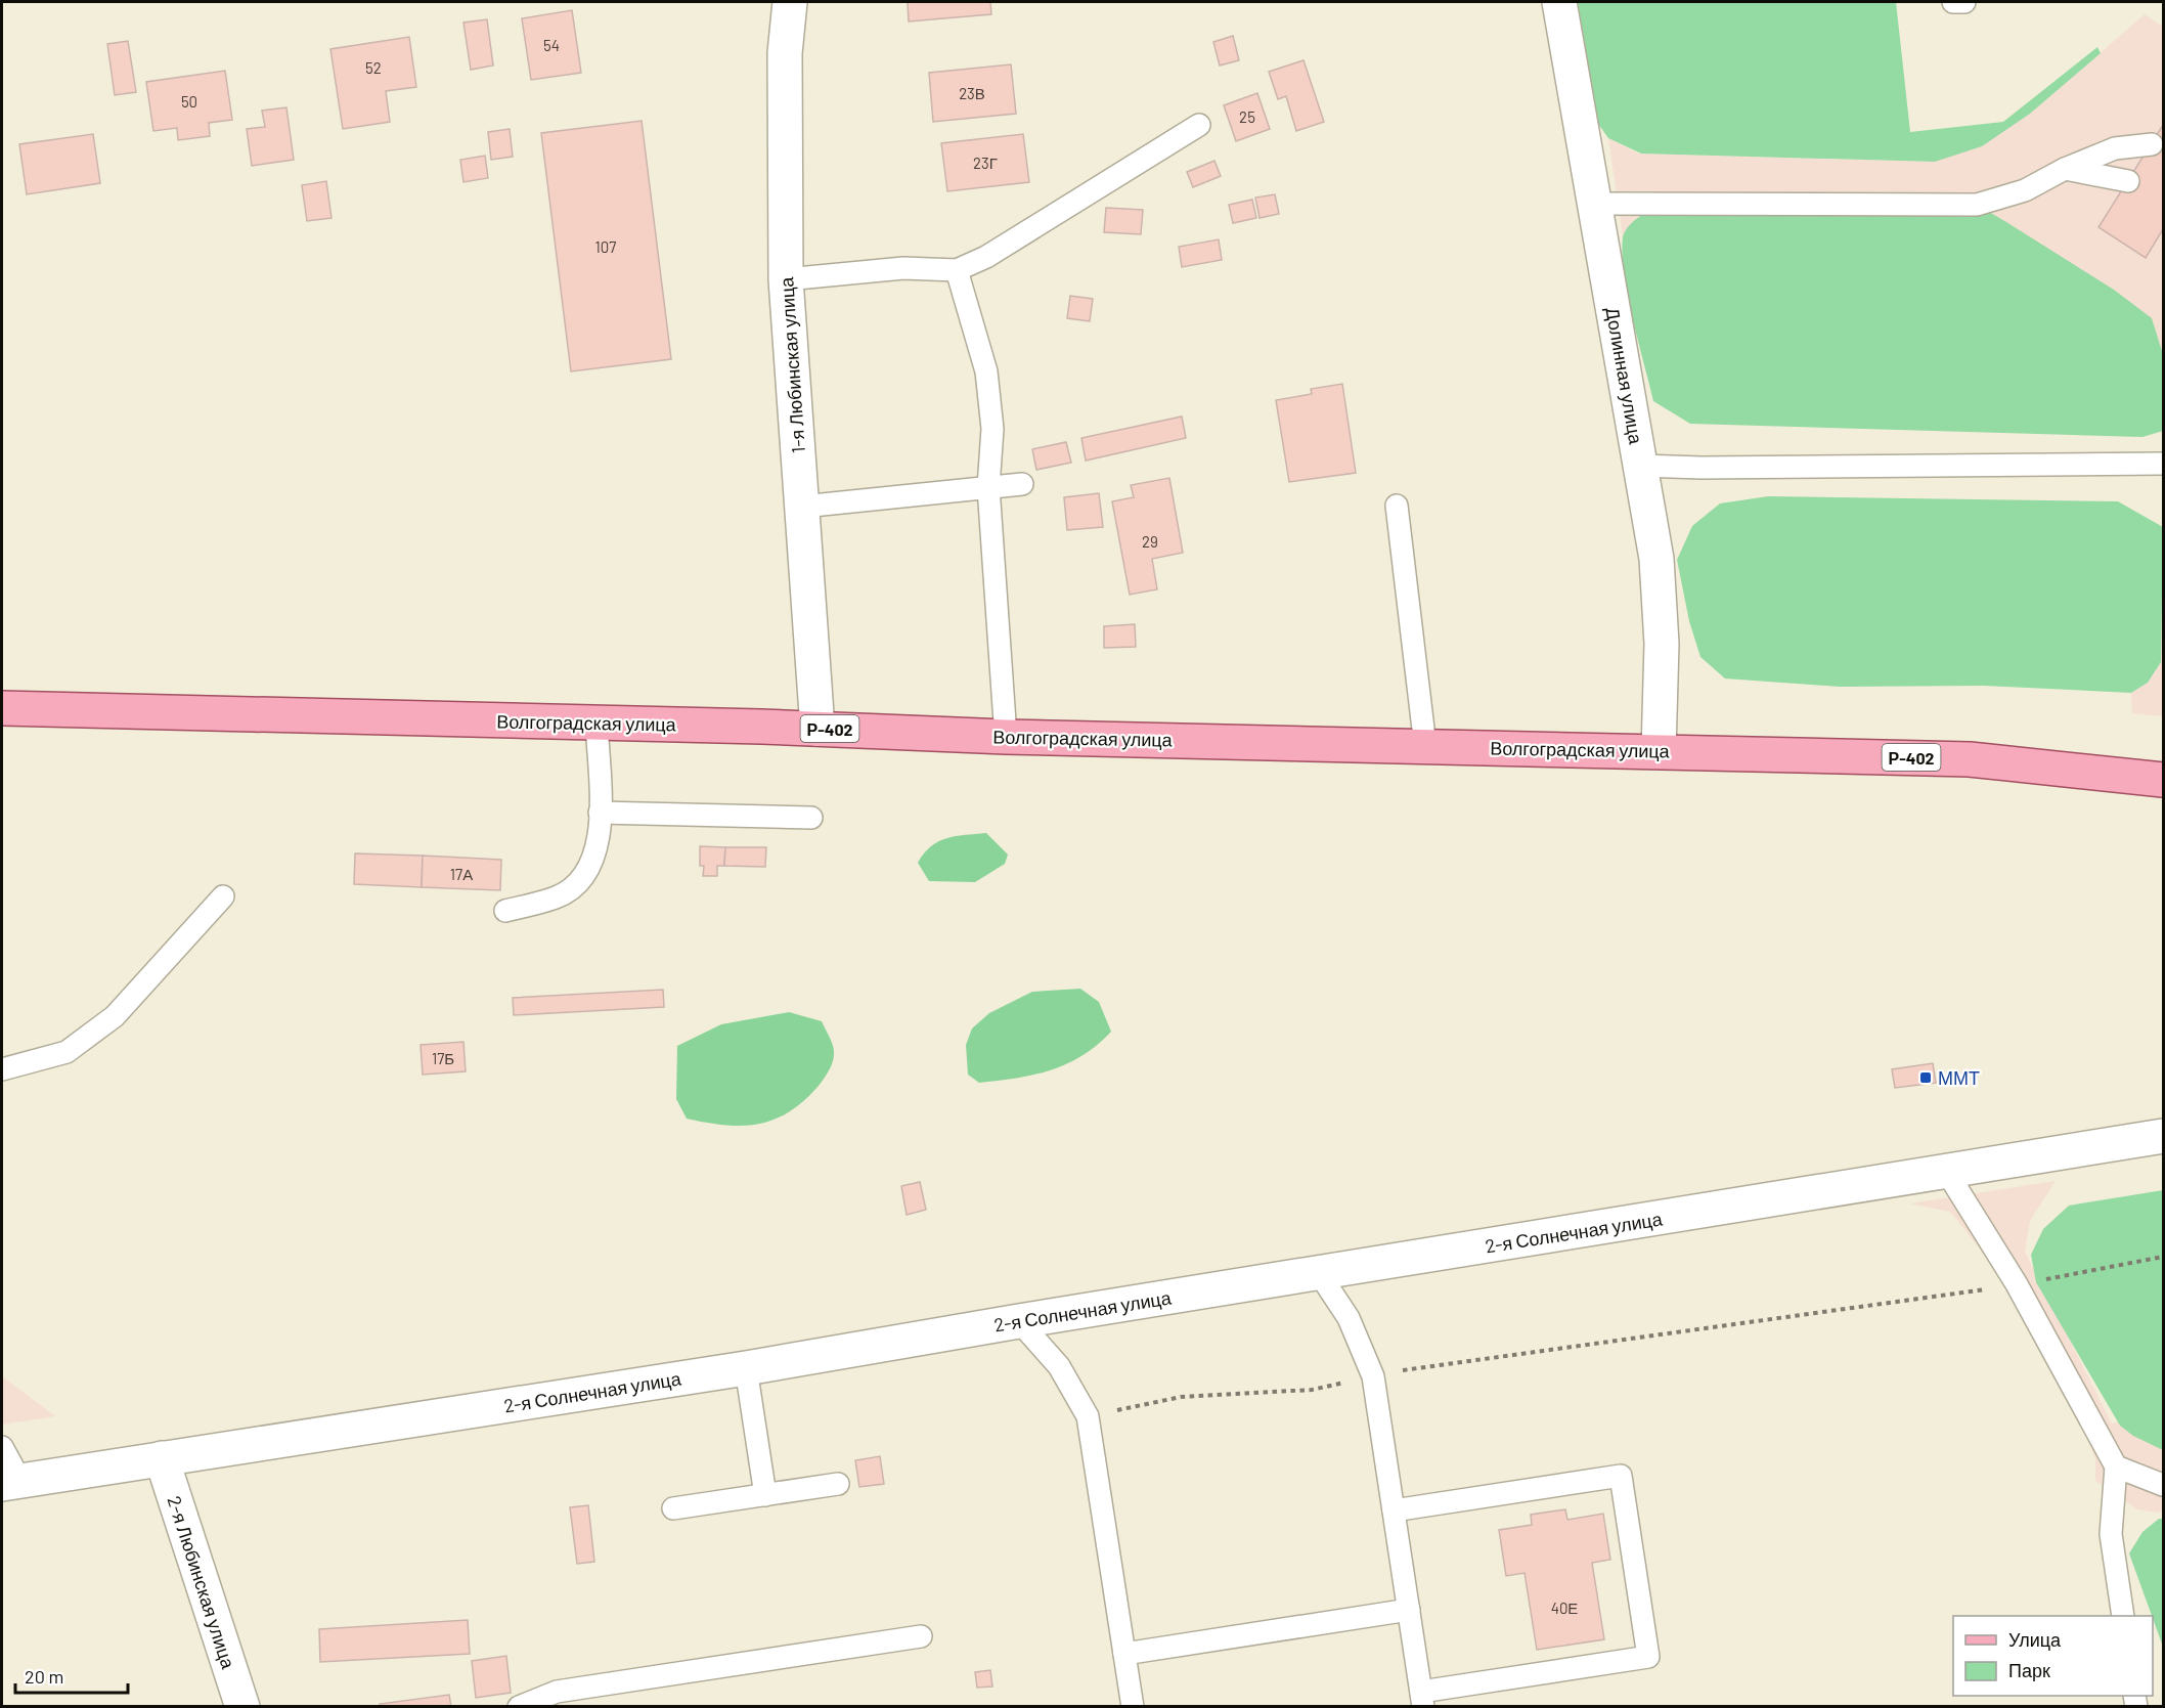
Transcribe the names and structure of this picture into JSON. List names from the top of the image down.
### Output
{
  "streets": {
    "main road": [
      "1-я Любинская улица",
      "Долинная улица",
      "Волгоградская улица",
      "Р-402",
      "2-я Солнечная улица",
      "2-я Любинская улица"
    ]
  },
  "crossings": [
    ["1-я Любинская улица", "Волгоградская улица"],
    ["Долинная улица", "Волгоградская улица"],
    ["2-я Солнечная улица", "2-я Любинская улица"]
  ],
  "places": {
    "transit": ["ММТ"]
  },
  "house_numbers": [
    "54",
    "52",
    "23В",
    "50",
    "25",
    "23Г",
    "107",
    "29",
    "17А",
    "17Б",
    "40Е"
  ],
  "legend": ["Улица", "Парк"],
  "scale_bar": "20 m"
}
